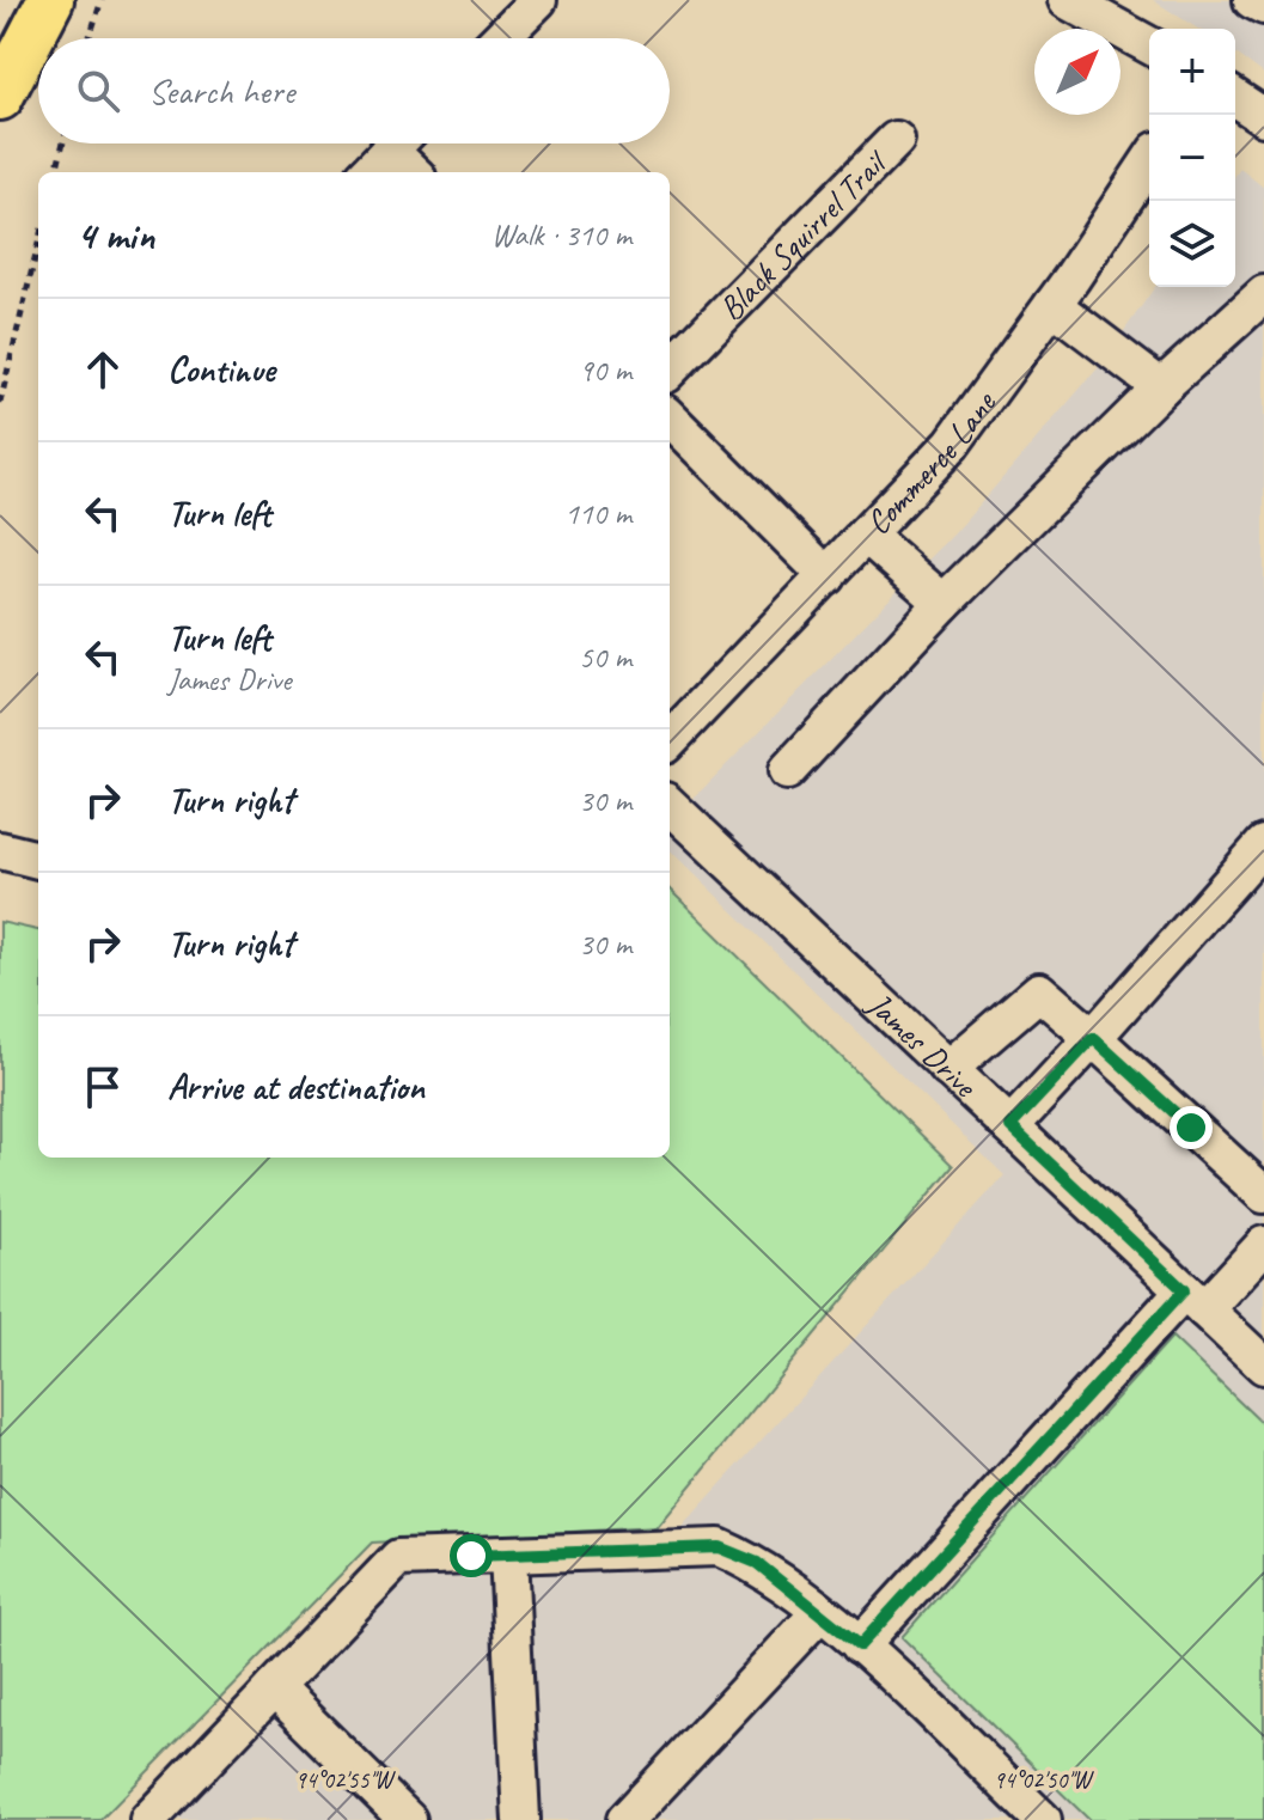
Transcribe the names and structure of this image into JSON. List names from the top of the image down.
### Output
{
  "streets": {
    "street": ["Black Squirrel Trail", "Commerce Lane", "James Drive"]
  },
  "north": "top right",
  "page": {
    "map_buttons": ["+", "−"],
    "search": "Search here",
    "heading": ["4 min", "Walk · 310 m"],
    "list": [
      ["Continue", "90 m"],
      ["Turn left", "110 m"],
      ["Turn left", "James Drive", "50 m"],
      ["Turn right", "30 m"],
      ["Turn right", "30 m"],
      "Arrive at destination"
    ]
  },
  "coordinates": ["94°02'55\"W", "94°02'50\"W"]
}
